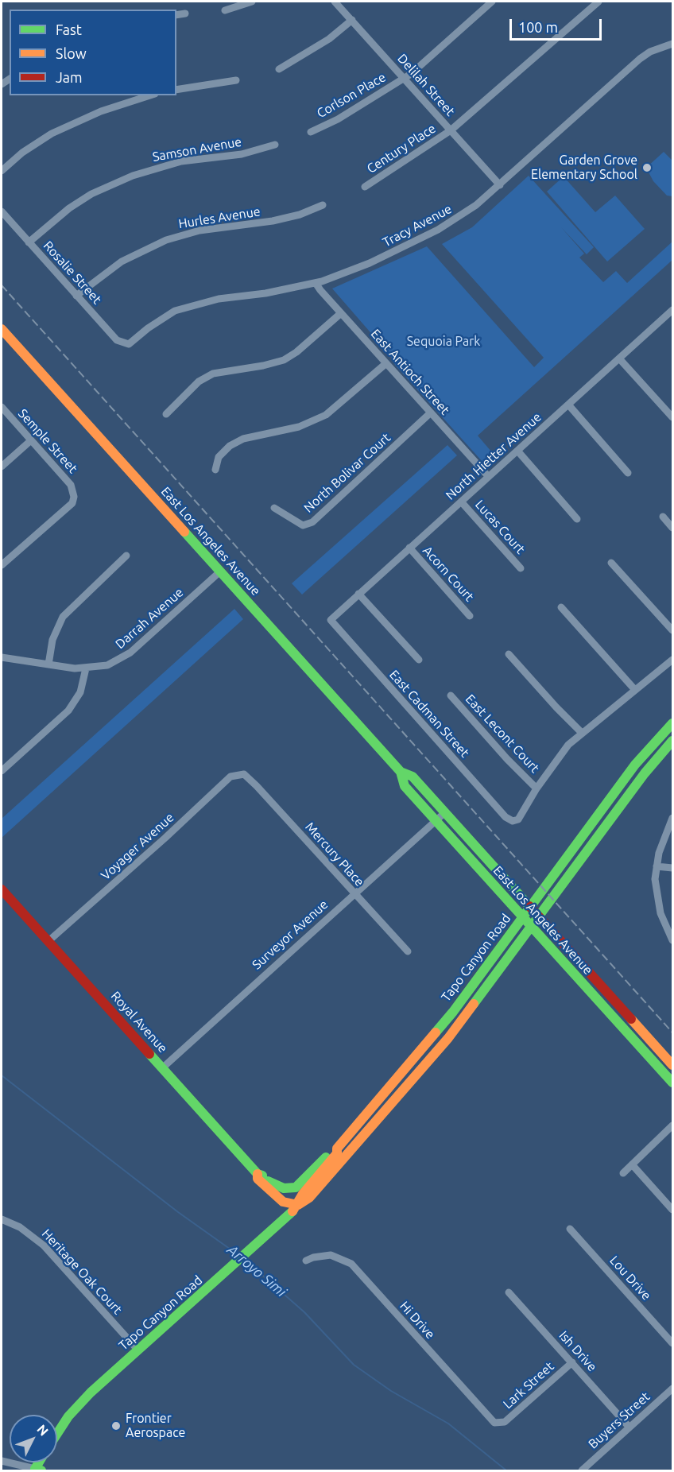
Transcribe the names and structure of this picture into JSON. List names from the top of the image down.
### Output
{
  "streets": {
    "main road": ["East Los Angeles Avenue", "Tapo Canyon Road", "Royal Avenue"],
    "street": [
      "Delilah Street",
      "Corlson Place",
      "Century Place",
      "Samson Avenue",
      "Hurles Avenue",
      "Tracy Avenue",
      "Rosalie Street",
      "East Antioch Street",
      "Semple Street",
      "North Hietter Avenue",
      "North Bolivar Court",
      "Lucas Court",
      "Acorn Court",
      "Darrah Avenue",
      "East Cadman Street",
      "East Lecont Court",
      "Voyager Avenue",
      "Mercury Place",
      "Surveyor Avenue",
      "Heritage Oak Court",
      "Lou Drive",
      "Hi Drive",
      "Ish Drive",
      "Lark Street",
      "Buyers Street"
    ]
  },
  "crossings": [
    ["Delilah Street", "Corlson Place"],
    ["Delilah Street", "Century Place"],
    ["Delilah Street", "Tracy Avenue"],
    ["Samson Avenue", "Rosalie Street"],
    ["Hurles Avenue", "Rosalie Street"],
    ["Tracy Avenue", "Rosalie Street"],
    ["Tracy Avenue", "East Antioch Street"],
    ["East Antioch Street", "North Hietter Avenue"],
    ["East Antioch Street", "North Bolivar Court"],
    ["North Hietter Avenue", "Lucas Court"],
    ["North Hietter Avenue", "Acorn Court"],
    ["North Hietter Avenue", "East Cadman Street"],
    ["East Los Angeles Avenue", "Darrah Avenue"],
    ["East Los Angeles Avenue", "Surveyor Avenue"],
    ["East Los Angeles Avenue", "Tapo Canyon Road"],
    ["East Cadman Street", "East Lecont Court"],
    ["Voyager Avenue", "Mercury Place"],
    ["Voyager Avenue", "Royal Avenue"],
    ["Mercury Place", "Surveyor Avenue"],
    ["Surveyor Avenue", "Royal Avenue"],
    ["Tapo Canyon Road", "Royal Avenue"],
    ["Tapo Canyon Road", "Heritage Oak Court"],
    ["Hi Drive", "Lark Street"],
    ["Ish Drive", "Lark Street"],
    ["Ish Drive", "Buyers Street"]
  ],
  "water": ["Arroyo Simi"],
  "parks": ["Sequoia Park"],
  "places": ["Garden Grove Elementary School", "Frontier Aerospace"],
  "legend": ["Fast", "Slow", "Jam"],
  "scale_bar": "100 m",
  "north": "top right"
}
